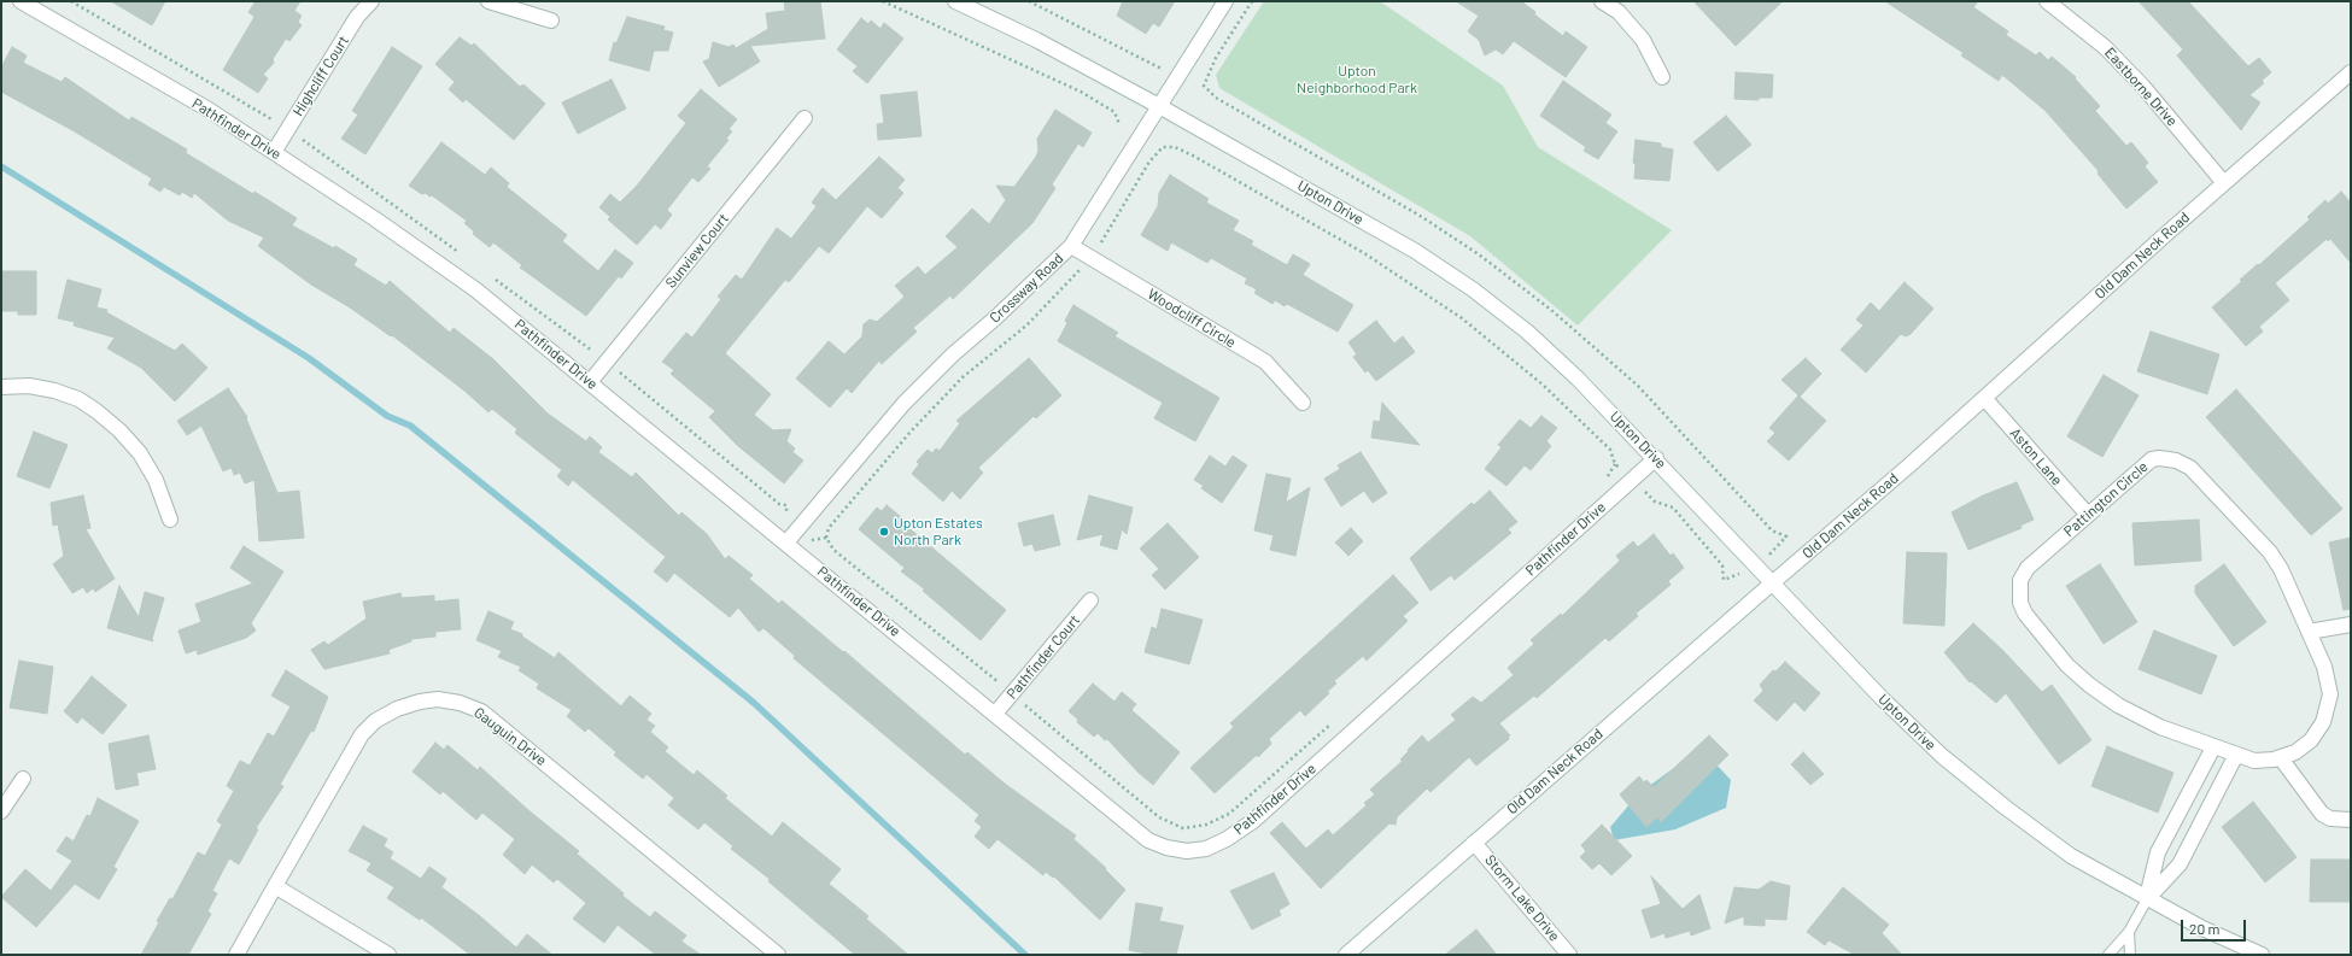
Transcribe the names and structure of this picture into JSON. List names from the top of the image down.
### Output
{
  "streets": {
    "street": [
      "Highcliff Court",
      "Eastborne Drive",
      "Pathfinder Drive",
      "Upton Drive",
      "Sunview Court",
      "Old Dam Neck Road",
      "Crossway Road",
      "Woodcliff Circle",
      "Aston Lane",
      "Pattington Circle",
      "Pathfinder Court",
      "Gauguin Drive",
      "Storm Lake Drive"
    ]
  },
  "crossings": [
    ["Highcliff Court", "Pathfinder Drive"],
    ["Eastborne Drive", "Old Dam Neck Road"],
    ["Pathfinder Drive", "Upton Drive"],
    ["Pathfinder Drive", "Sunview Court"],
    ["Pathfinder Drive", "Crossway Road"],
    ["Pathfinder Drive", "Pathfinder Court"],
    ["Upton Drive", "Old Dam Neck Road"],
    ["Upton Drive", "Crossway Road"],
    ["Old Dam Neck Road", "Aston Lane"],
    ["Old Dam Neck Road", "Storm Lake Drive"],
    ["Crossway Road", "Woodcliff Circle"],
    ["Aston Lane", "Pattington Circle"]
  ],
  "parks": ["Upton Neighborhood Park"],
  "places": ["Upton Estates North Park"],
  "scale_bar": "20 m"
}
